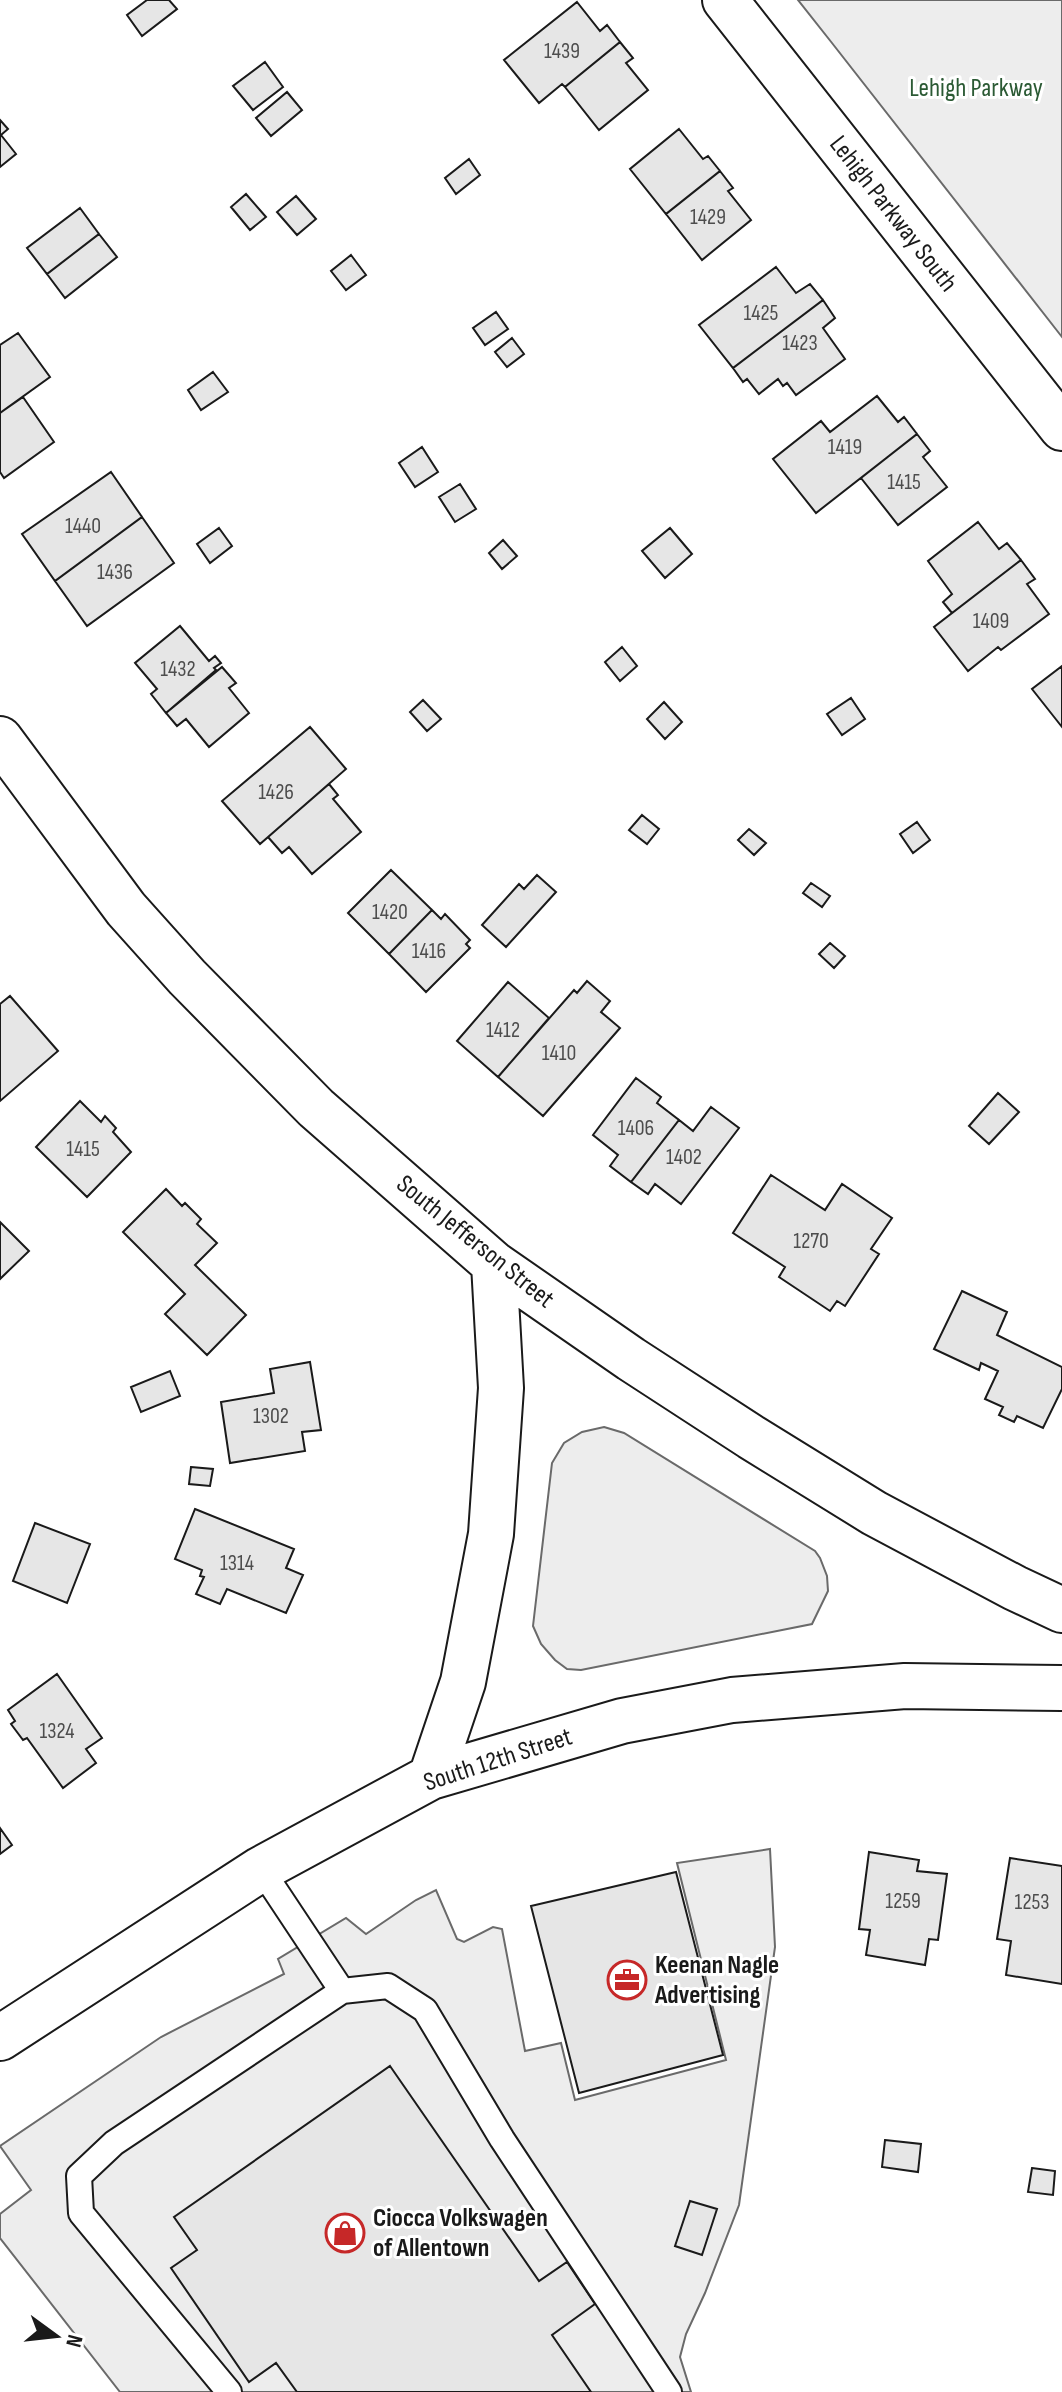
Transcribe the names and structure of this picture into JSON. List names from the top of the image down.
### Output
{
  "streets": {
    "street": ["Lehigh Parkway South", "South Jefferson Street", "South 12th Street"]
  },
  "parks": ["Lehigh Parkway"],
  "places": {
    "office": ["Keenan Nagle Advertising"],
    "shop": ["Ciocca Volkswagen of Allentown"]
  },
  "house_numbers": [
    "1439",
    "1429",
    "1425",
    "1423",
    "1419",
    "1415",
    "1440",
    "1436",
    "1409",
    "1432",
    "1426",
    "1420",
    "1416",
    "1412",
    "1410",
    "1406",
    "1415",
    "1402",
    "1270",
    "1302",
    "1314",
    "1324",
    "1259",
    "1253"
  ],
  "north": "right"
}
